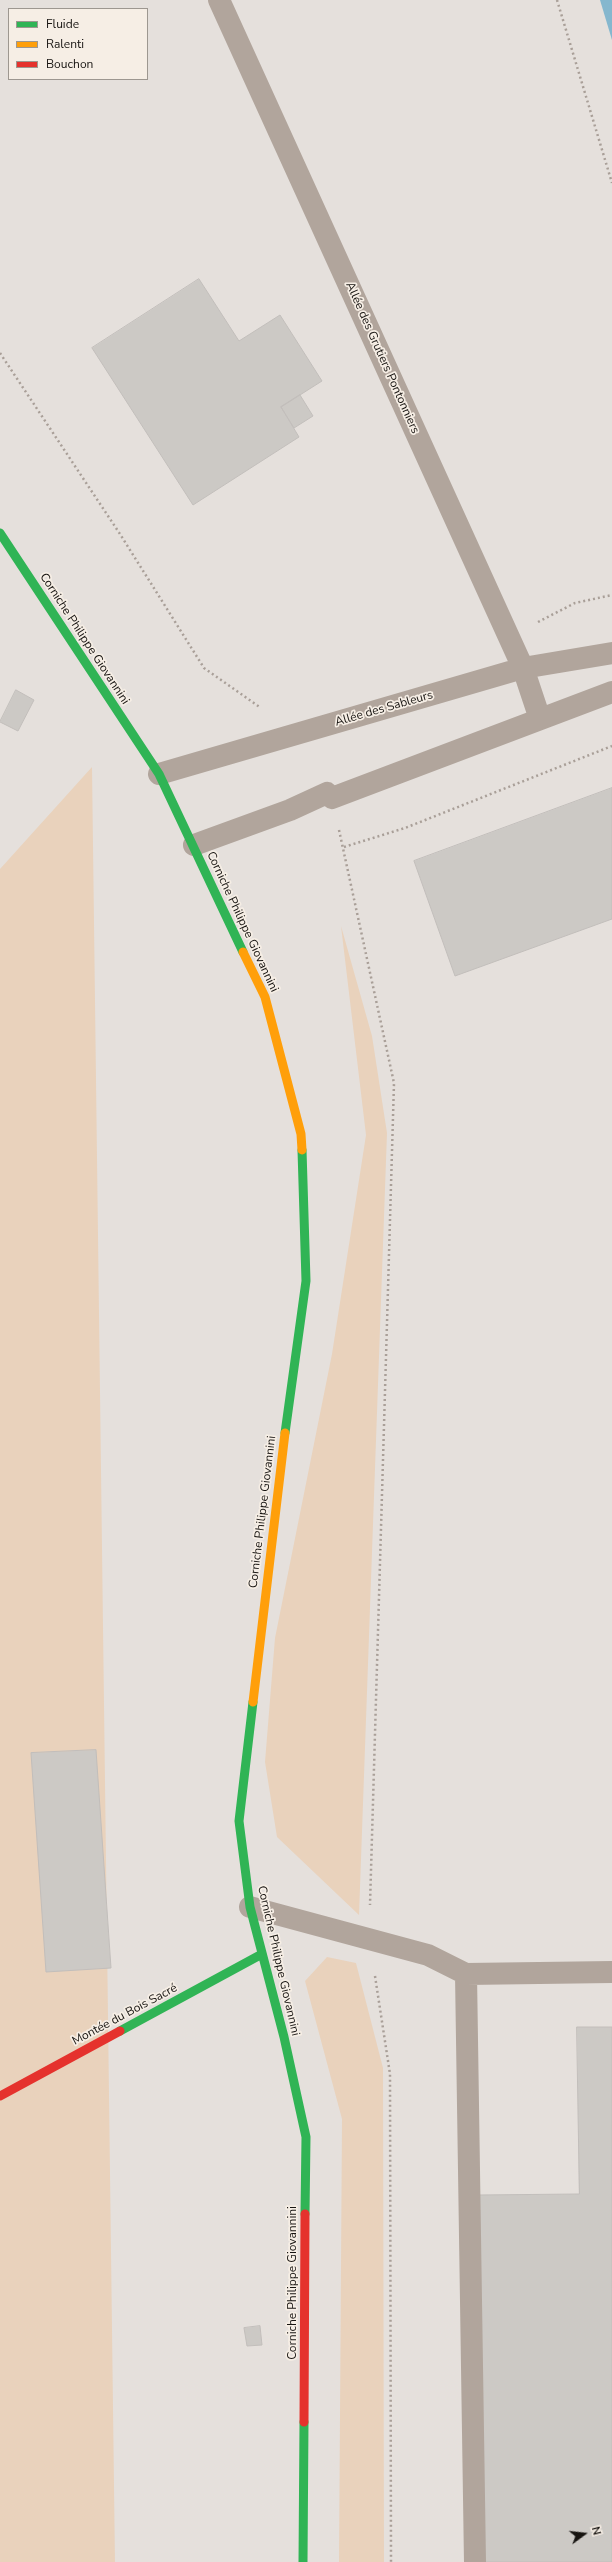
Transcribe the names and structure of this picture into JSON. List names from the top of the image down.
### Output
{
  "streets": {
    "main road": ["Corniche Philippe Giovannini", "Montée du Bois Sacré"],
    "lane": ["Allée des Grutiers Pontonniers", "Allée des Sableurs"]
  },
  "crossings": [
    ["Allée des Grutiers Pontonniers", "Allée des Sableurs"],
    ["Corniche Philippe Giovannini", "Allée des Sableurs"],
    ["Corniche Philippe Giovannini", "Montée du Bois Sacré"]
  ],
  "legend": ["Fluide", "Ralenti", "Bouchon"],
  "north": "right"
}
